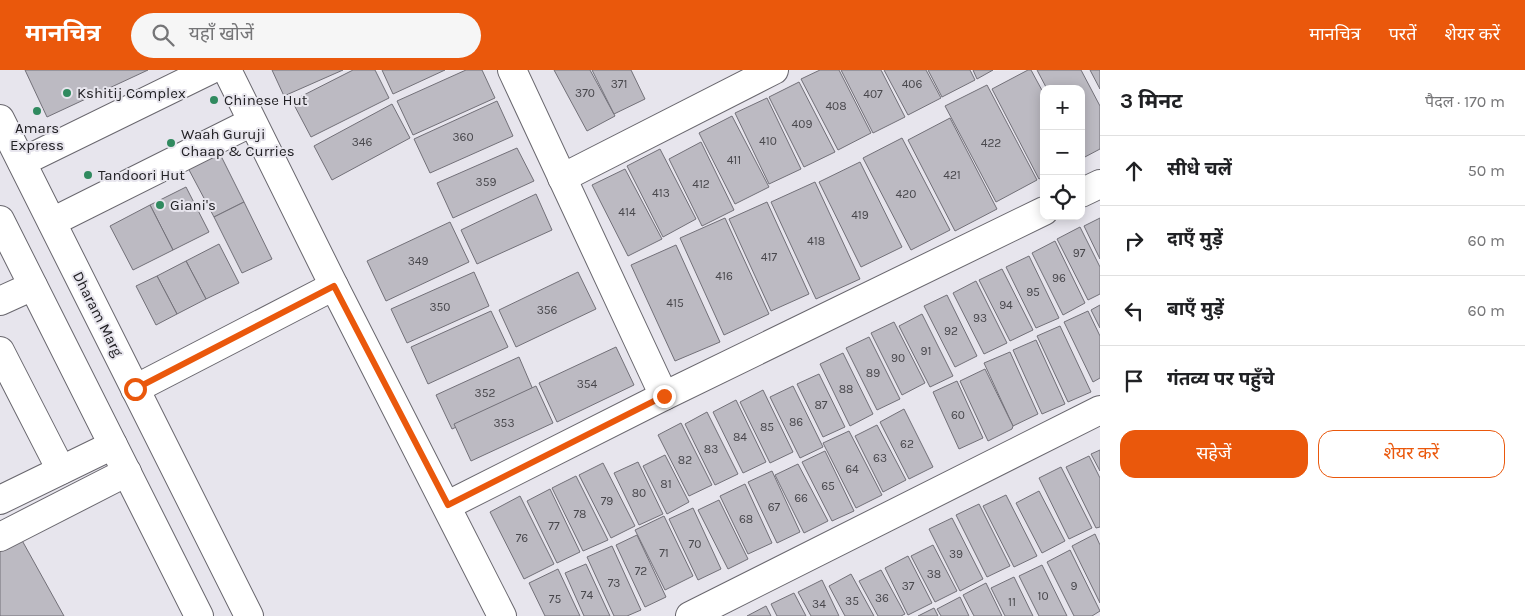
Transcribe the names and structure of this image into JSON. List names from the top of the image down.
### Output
{
  "streets": {
    "street": ["Dharam Marg"]
  },
  "places": [
    "Kshitij Complex",
    "Chinese Hut",
    "Amars Express",
    "Waah Guruji Chaap & Curries",
    "Tandoori Hut",
    "Giani's"
  ],
  "house_numbers": [
    "371",
    "406",
    "370",
    "407",
    "408",
    "409",
    "360",
    "410",
    "346",
    "422",
    "411",
    "421",
    "359",
    "412",
    "413",
    "420",
    "414",
    "419",
    "418",
    "97",
    "417",
    "349",
    "416",
    "96",
    "95",
    "415",
    "94",
    "350",
    "356",
    "93",
    "92",
    "91",
    "90",
    "89",
    "354",
    "88",
    "352",
    "87",
    "60",
    "86",
    "353",
    "85",
    "84",
    "62",
    "83",
    "63",
    "82",
    "64",
    "81",
    "65",
    "80",
    "66",
    "79",
    "67",
    "78",
    "68",
    "77",
    "76",
    "70",
    "71",
    "39",
    "72",
    "38",
    "73",
    "37",
    "9",
    "74",
    "10",
    "36",
    "75",
    "35",
    "11",
    "34"
  ],
  "page": {
    "header": "मानचित्र",
    "search": "यहाँ खोजें",
    "nav": ["मानचित्र", "परतें", "शेयर करें"],
    "heading": ["3 मिनट", "पैदल · 170 m"],
    "map_buttons": ["+", "−"],
    "list": [
      ["सीधे चलें", "50 m"],
      ["दाएँ मुड़ें", "60 m"],
      ["बाएँ मुड़ें", "60 m"],
      "गंतव्य पर पहुँचे"
    ],
    "buttons": ["सहेजें", "शेयर करें"]
  }
}
